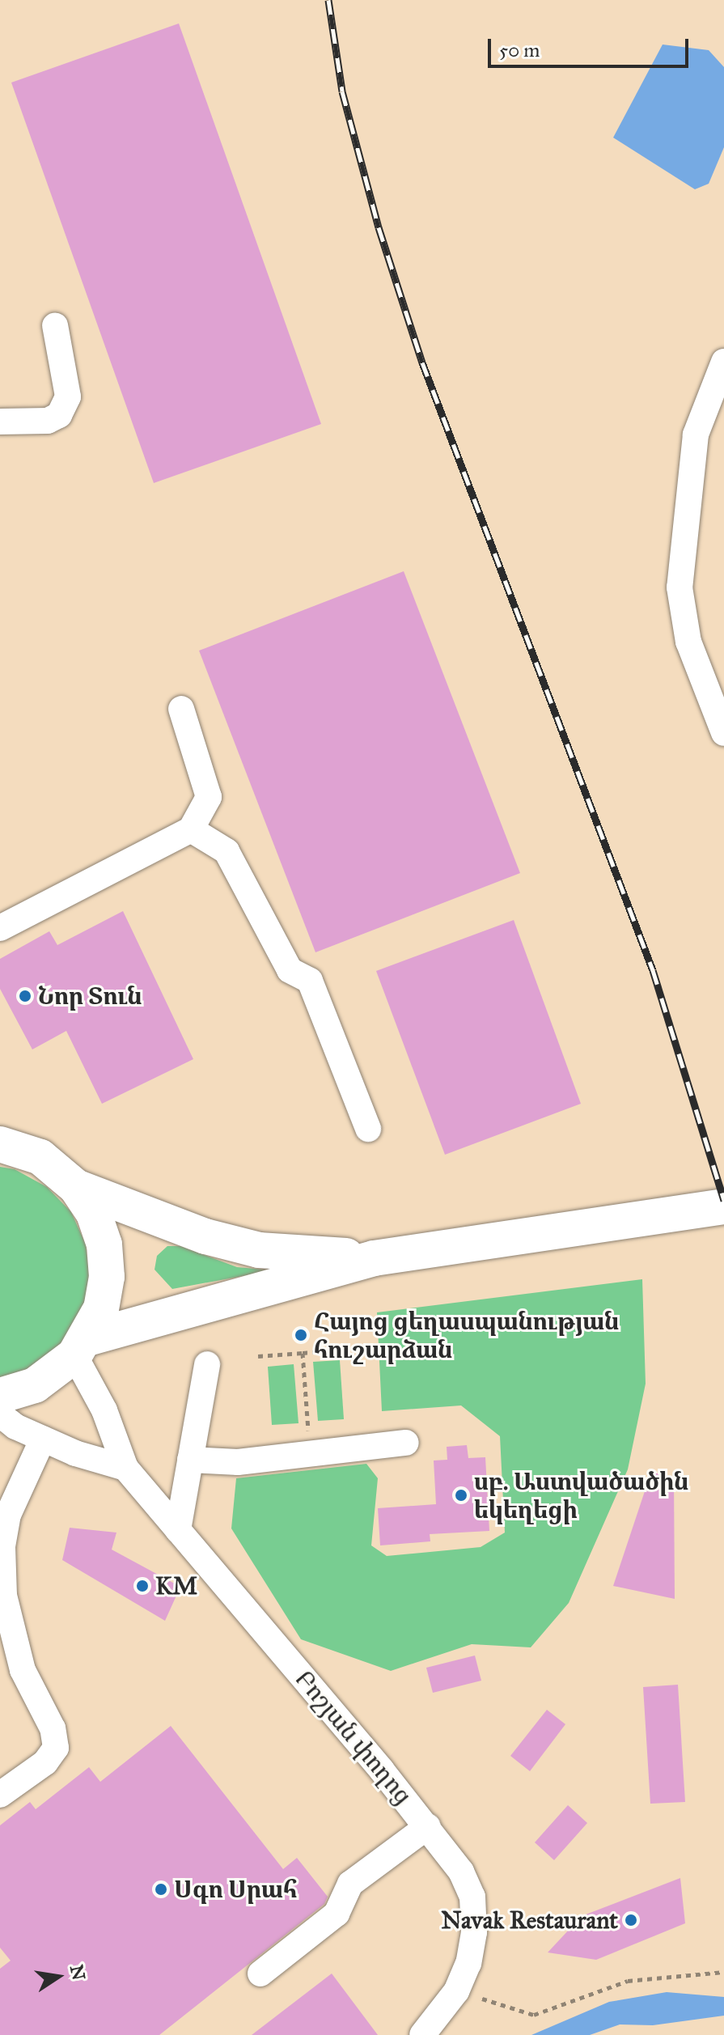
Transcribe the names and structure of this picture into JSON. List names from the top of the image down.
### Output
{
  "streets": {
    "street": ["Բոշյան փողոց"]
  },
  "places": [
    "Նոր Տուն",
    "Հայոց ցեղասպանության հուշարձան",
    "սբ. Աստվածածին եկեղեցի",
    "KM",
    "Սգո Սրահ",
    "Navak Restaurant"
  ],
  "scale_bar": "50 m",
  "north": "right"
}
